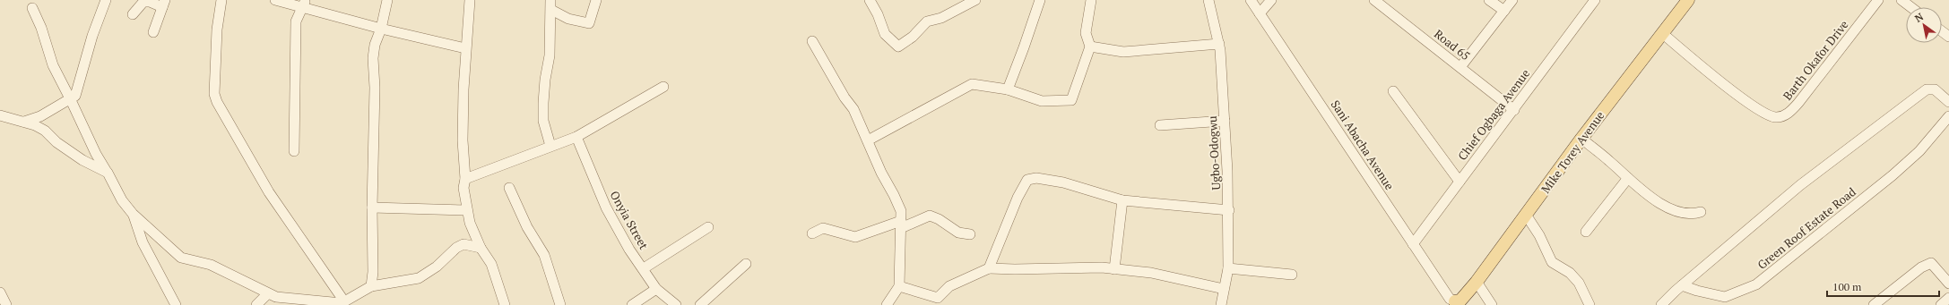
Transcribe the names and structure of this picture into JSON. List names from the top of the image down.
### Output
{
  "streets": {
    "main road": ["Mike Torey Avenue"],
    "street": [
      "Road 65",
      "Barth Okafor Drive",
      "Chief Ogbaga Avenue",
      "Sani Abacha Avenue",
      "Ugbo-Odogwu",
      "Onyia Street",
      "Green Roof Estate Road"
    ]
  },
  "crossings": [
    ["Road 65", "Chief Ogbaga Avenue"],
    ["Barth Okafor Drive", "Mike Torey Avenue"],
    ["Chief Ogbaga Avenue", "Sani Abacha Avenue"],
    ["Sani Abacha Avenue", "Mike Torey Avenue"]
  ],
  "scale_bar": "100 m",
  "north": "top left"
}
